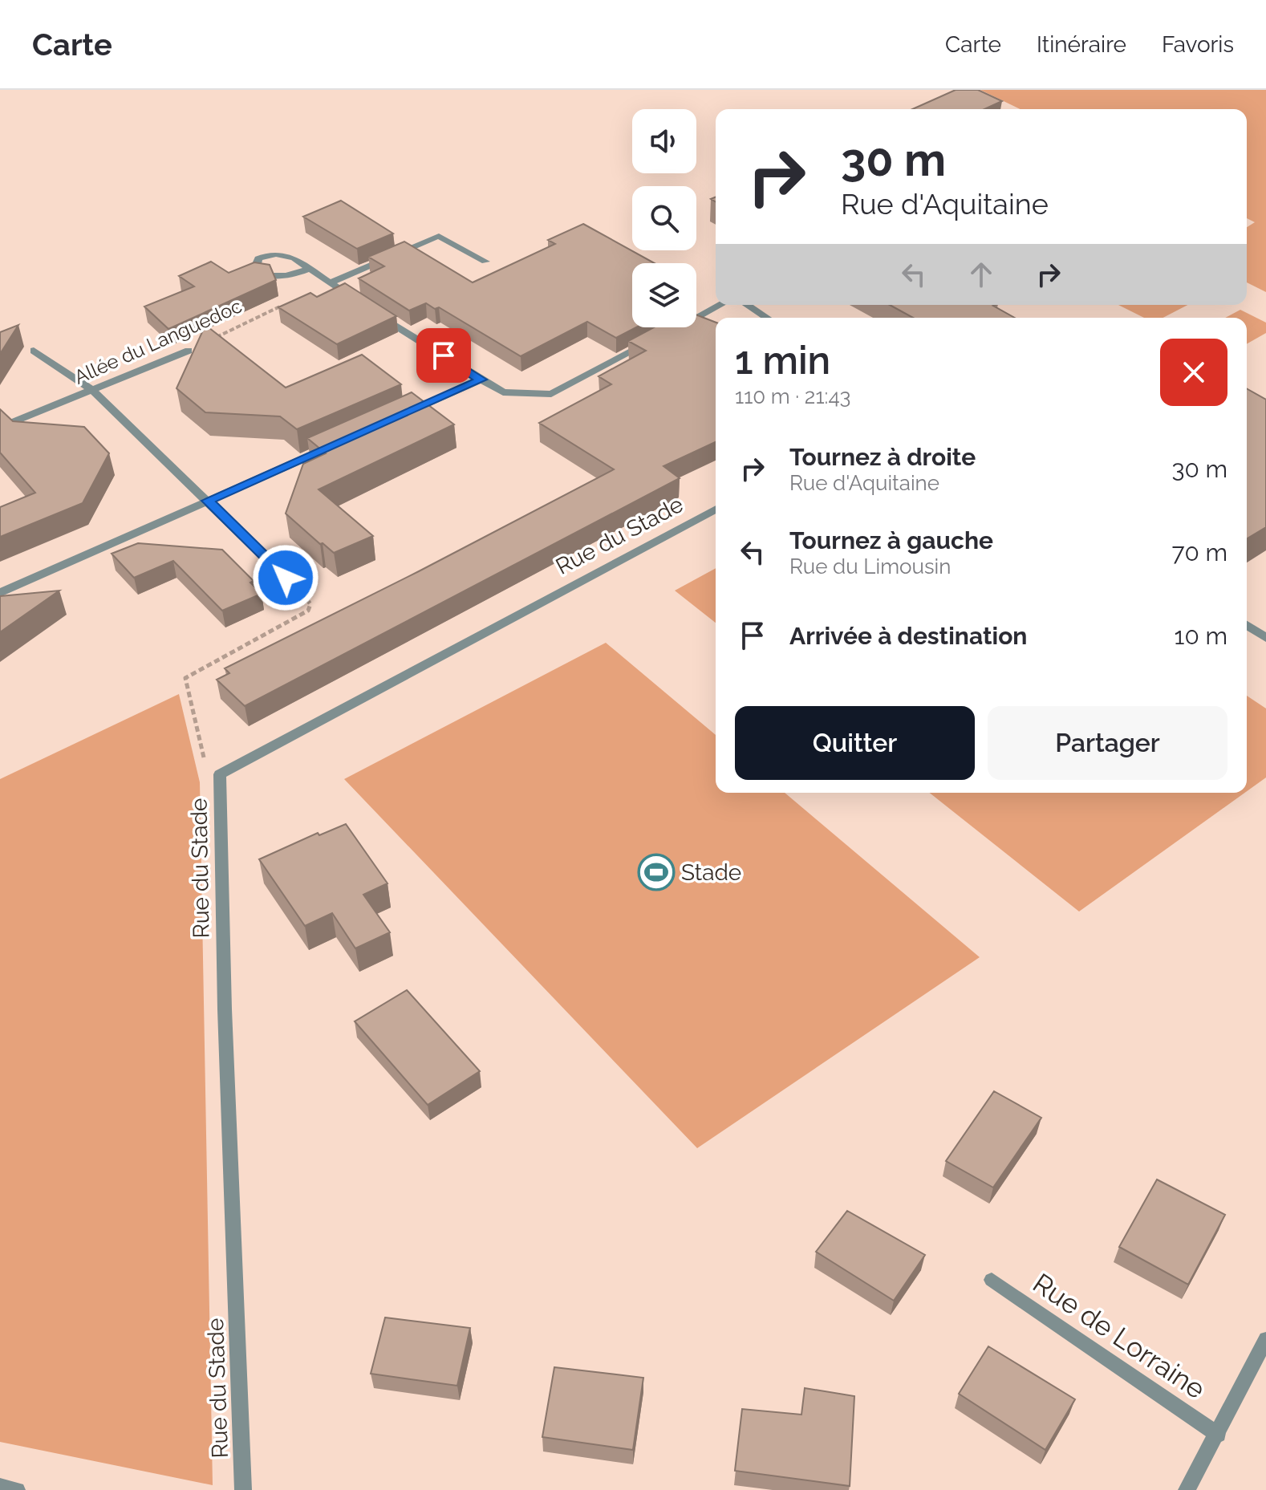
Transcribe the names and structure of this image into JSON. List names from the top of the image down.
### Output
{
  "streets": {
    "street": ["Allée du Languedoc", "Rue du Stade", "Rue de Lorraine"]
  },
  "places": {
    "sports": ["Stade"]
  },
  "page": {
    "header": "Carte",
    "nav": ["Carte", "Itinéraire", "Favoris"],
    "turn": ["30 m", "Rue d'Aquitaine"],
    "heading": ["1 min", "110 m · 21:43"],
    "list": [
      {
        "name": "Tournez à droite",
        "note": "Rue d'Aquitaine",
        "value": "30 m"
      },
      {
        "name": "Tournez à gauche",
        "note": "Rue du Limousin",
        "value": "70 m"
      },
      {
        "name": "Arrivée à destination",
        "value": "10 m"
      }
    ],
    "buttons": ["Quitter", "Partager"]
  }
}
